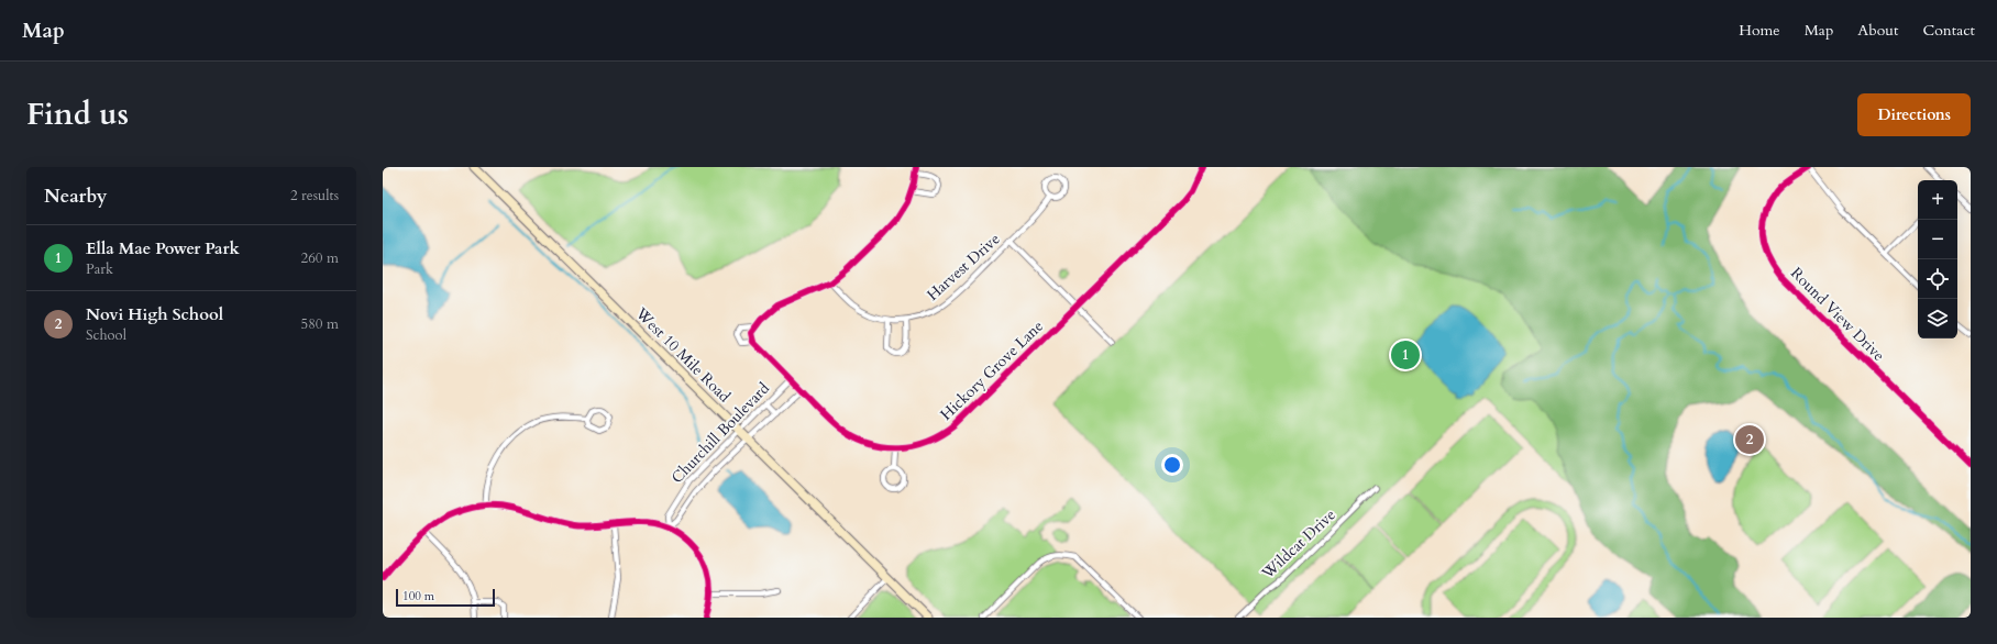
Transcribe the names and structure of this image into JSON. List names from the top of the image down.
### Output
{
  "streets": {
    "main road": ["West 10 Mile Road"],
    "street": [
      "Harvest Drive",
      "Round View Drive",
      "Hickory Grove Lane",
      "Churchill Boulevard",
      "Wildcat Drive"
    ]
  },
  "crossings": [
    ["West 10 Mile Road", "Churchill Boulevard"],
    ["Hickory Grove Lane", "Churchill Boulevard"]
  ],
  "scale_bar": "100 m",
  "page": {
    "header": "Map",
    "nav": [
      "Home",
      "Map",
      "About",
      "Contact"
    ],
    "title": "Find us",
    "buttons": "Directions",
    "heading": ["Nearby", "2 results"],
    "map_buttons": ["+", "−"],
    "list": [
      {
        "mark": "1",
        "name": "Ella Mae Power Park",
        "note": "Park",
        "value": "260 m"
      },
      {
        "mark": "2",
        "name": "Novi High School",
        "note": "School",
        "value": "580 m"
      }
    ],
    "pins": ["1", "2"],
    "scale": "100 m"
  }
}
